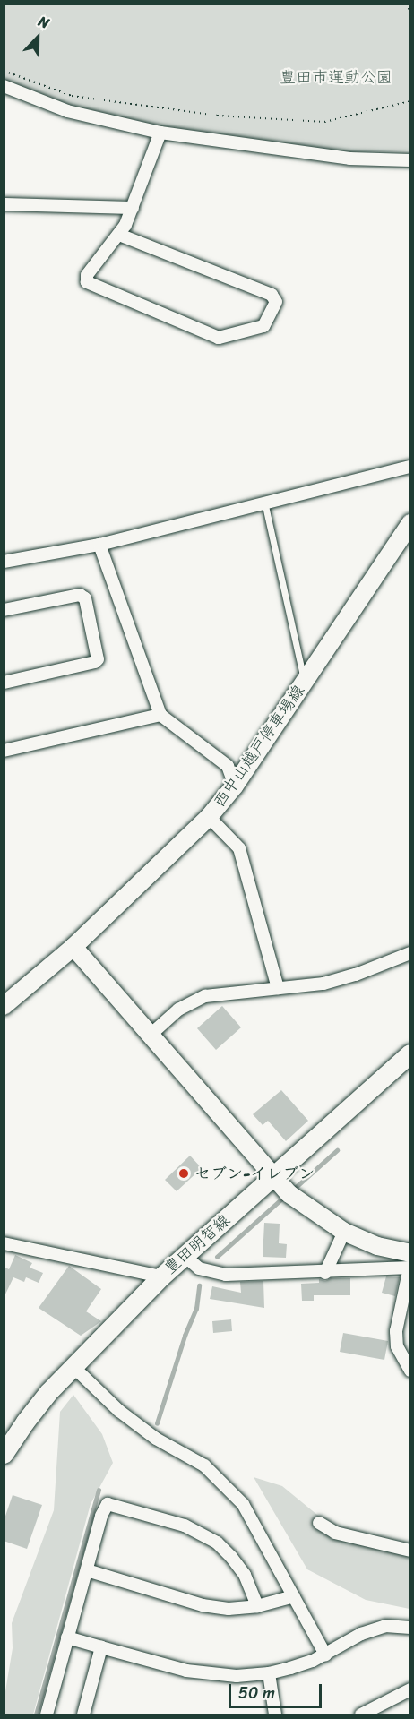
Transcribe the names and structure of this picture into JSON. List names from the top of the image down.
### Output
{
  "streets": {
    "main road": ["西中山越戸停車場線", "豊田明智線"]
  },
  "parks": ["豊田市運動公園"],
  "places": ["セブン-イレブン"],
  "scale_bar": "50 m",
  "north": "top"
}
